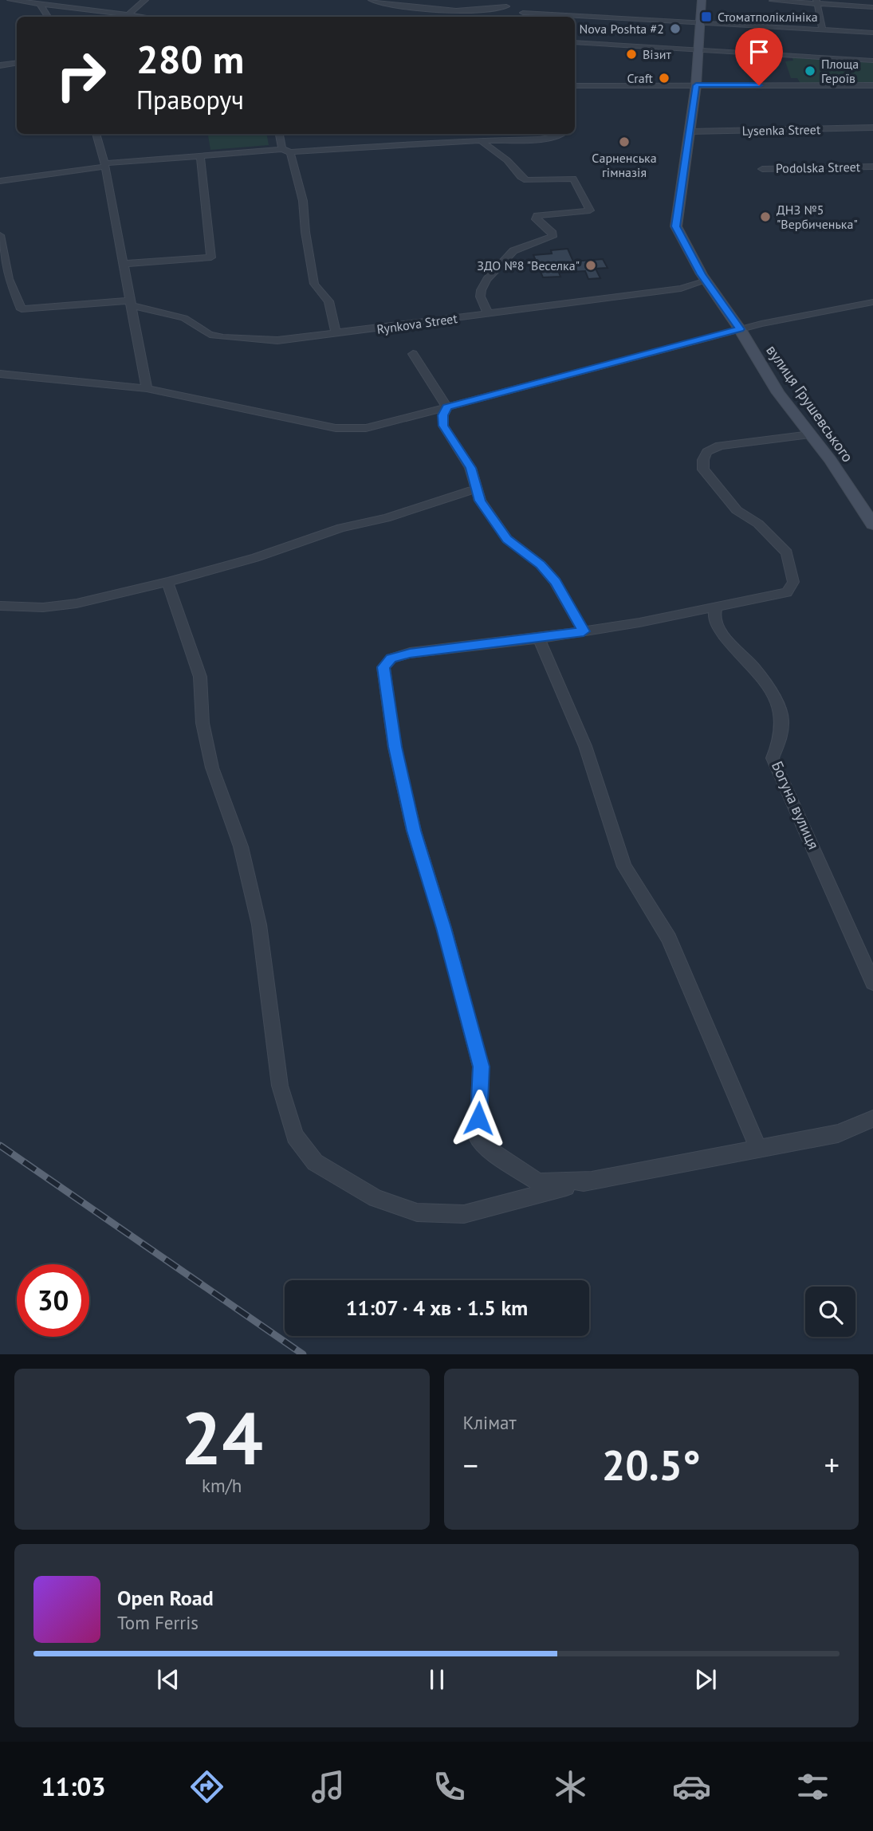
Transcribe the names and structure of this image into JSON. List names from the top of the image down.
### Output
{
  "streets": {
    "main road": ["вулиця Грушевського"],
    "street": [
      "Lysenka Street",
      "Podolska Street",
      "Rynkova Street",
      "Богуна вулиця"
    ]
  },
  "crossings": [
    ["Lysenka Street", "вулиця Грушевського"],
    ["Rynkova Street", "вулиця Грушевського"]
  ],
  "places": {
    "transit": ["Стоматполіклініка"],
    "other": [
      "Nova Poshta #2",
      "Візит",
      "Площа Героїв",
      "Craft",
      "Сарненська гімназія",
      "ДНЗ №5 \"Вербиченька\"",
      "ЗДО №8 \"Веселка\""
    ]
  },
  "page": {
    "turn": ["280 m", "Праворуч"],
    "limit": "30",
    "trip": "11:07 · 4 хв · 1.5 km",
    "tile": [
      ["24", "km/h"],
      "Клімат"
    ],
    "heat": ["−", "20.5°", "+"],
    "song": ["Open Road", "Tom Ferris"],
    "tabs": "11:03"
  }
}
